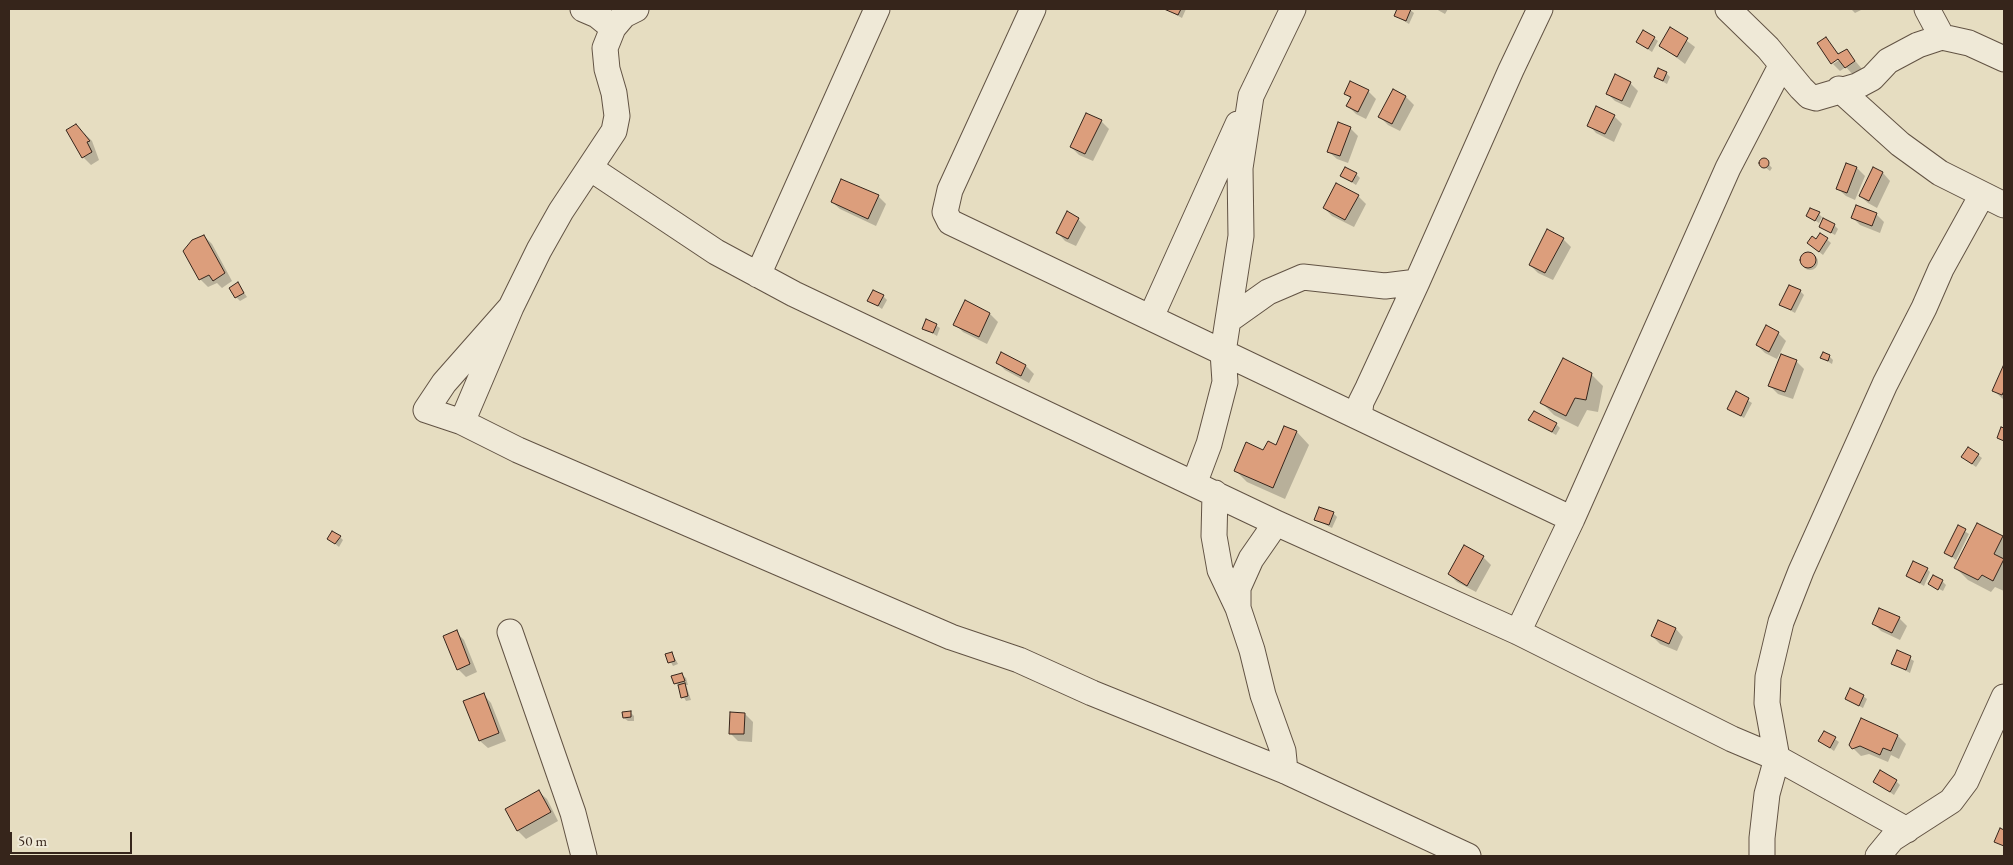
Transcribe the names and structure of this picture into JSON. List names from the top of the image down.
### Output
{
  "scale_bar": "50 m"
}
